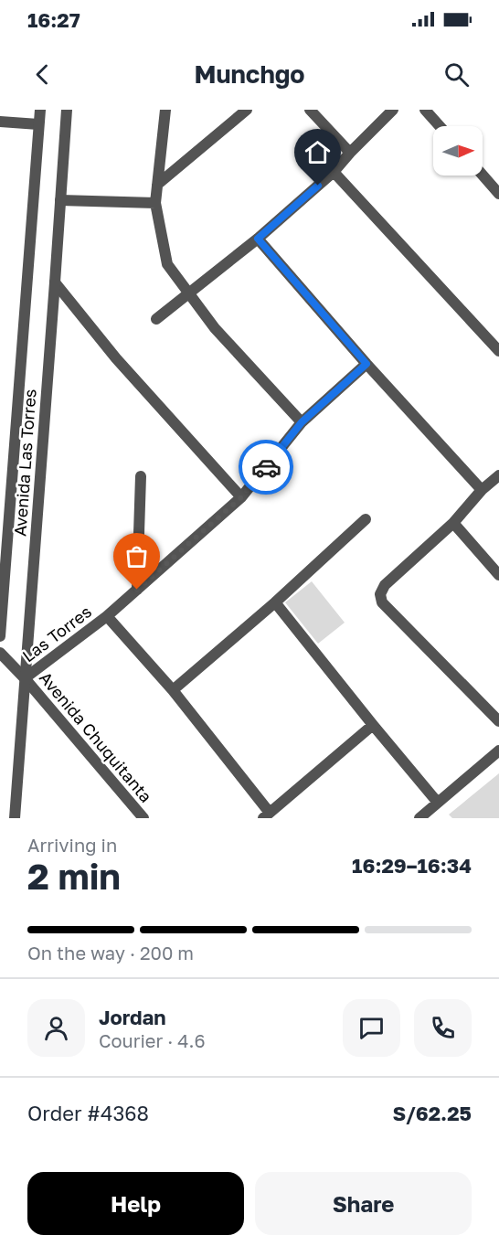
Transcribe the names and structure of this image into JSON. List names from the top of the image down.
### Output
{
  "streets": {
    "street": ["Avenida Las Torres", "Las Torres", "Avenida Chuquitanta"]
  },
  "crossings": [
    ["Avenida Las Torres", "Las Torres"],
    ["Avenida Las Torres", "Avenida Chuquitanta"],
    ["Las Torres", "Avenida Chuquitanta"]
  ],
  "north": "right",
  "page": {
    "status": "16:27",
    "header": "Munchgo",
    "heading": ["2 min", "Arriving in", "16:29–16:34"],
    "panel": [
      "Jordan",
      "Courier · 4.6",
      "Order #4368",
      "S/62.25"
    ],
    "bar": "On the way · 200 m",
    "buttons": ["Help", "Share"]
  }
}
